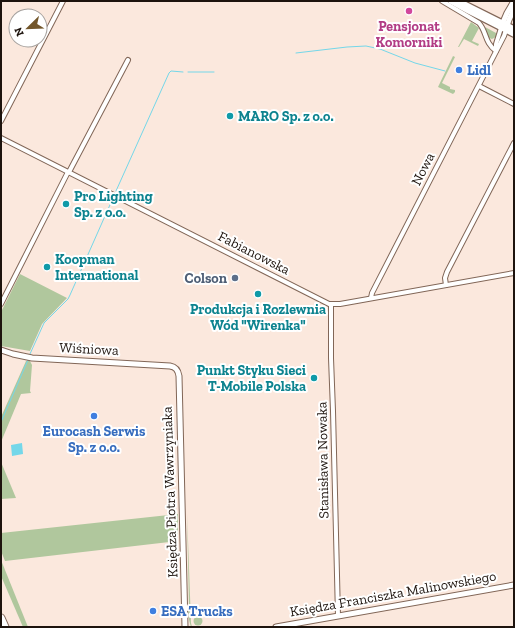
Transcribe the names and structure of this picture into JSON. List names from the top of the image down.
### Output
{
  "streets": {
    "street": [
      "Nowa",
      "Fabianowska",
      "Wiśniowa",
      "Stanisława Nowaka",
      "Księdza Piotra Wawrzyniaka",
      "Księdza Franciszka Malinowskiego"
    ]
  },
  "crossings": [
    ["Fabianowska", "Stanisława Nowaka"],
    ["Wiśniowa", "Księdza Piotra Wawrzyniaka"],
    ["Stanisława Nowaka", "Księdza Franciszka Malinowskiego"]
  ],
  "places": [
    "Pensjonat Komorniki",
    "Lidl",
    "MARO Sp. z o.o.",
    "Pro Lighting Sp. z o.o.",
    "Koopman International",
    "Colson",
    "Produkcja i Rozlewnia Wód \"Wirenka\"",
    "Punkt Styku Sieci T-Mobile Polska",
    "Eurocash Serwis Sp. z o.o.",
    "ESA Trucks"
  ],
  "north": "bottom left"
}
